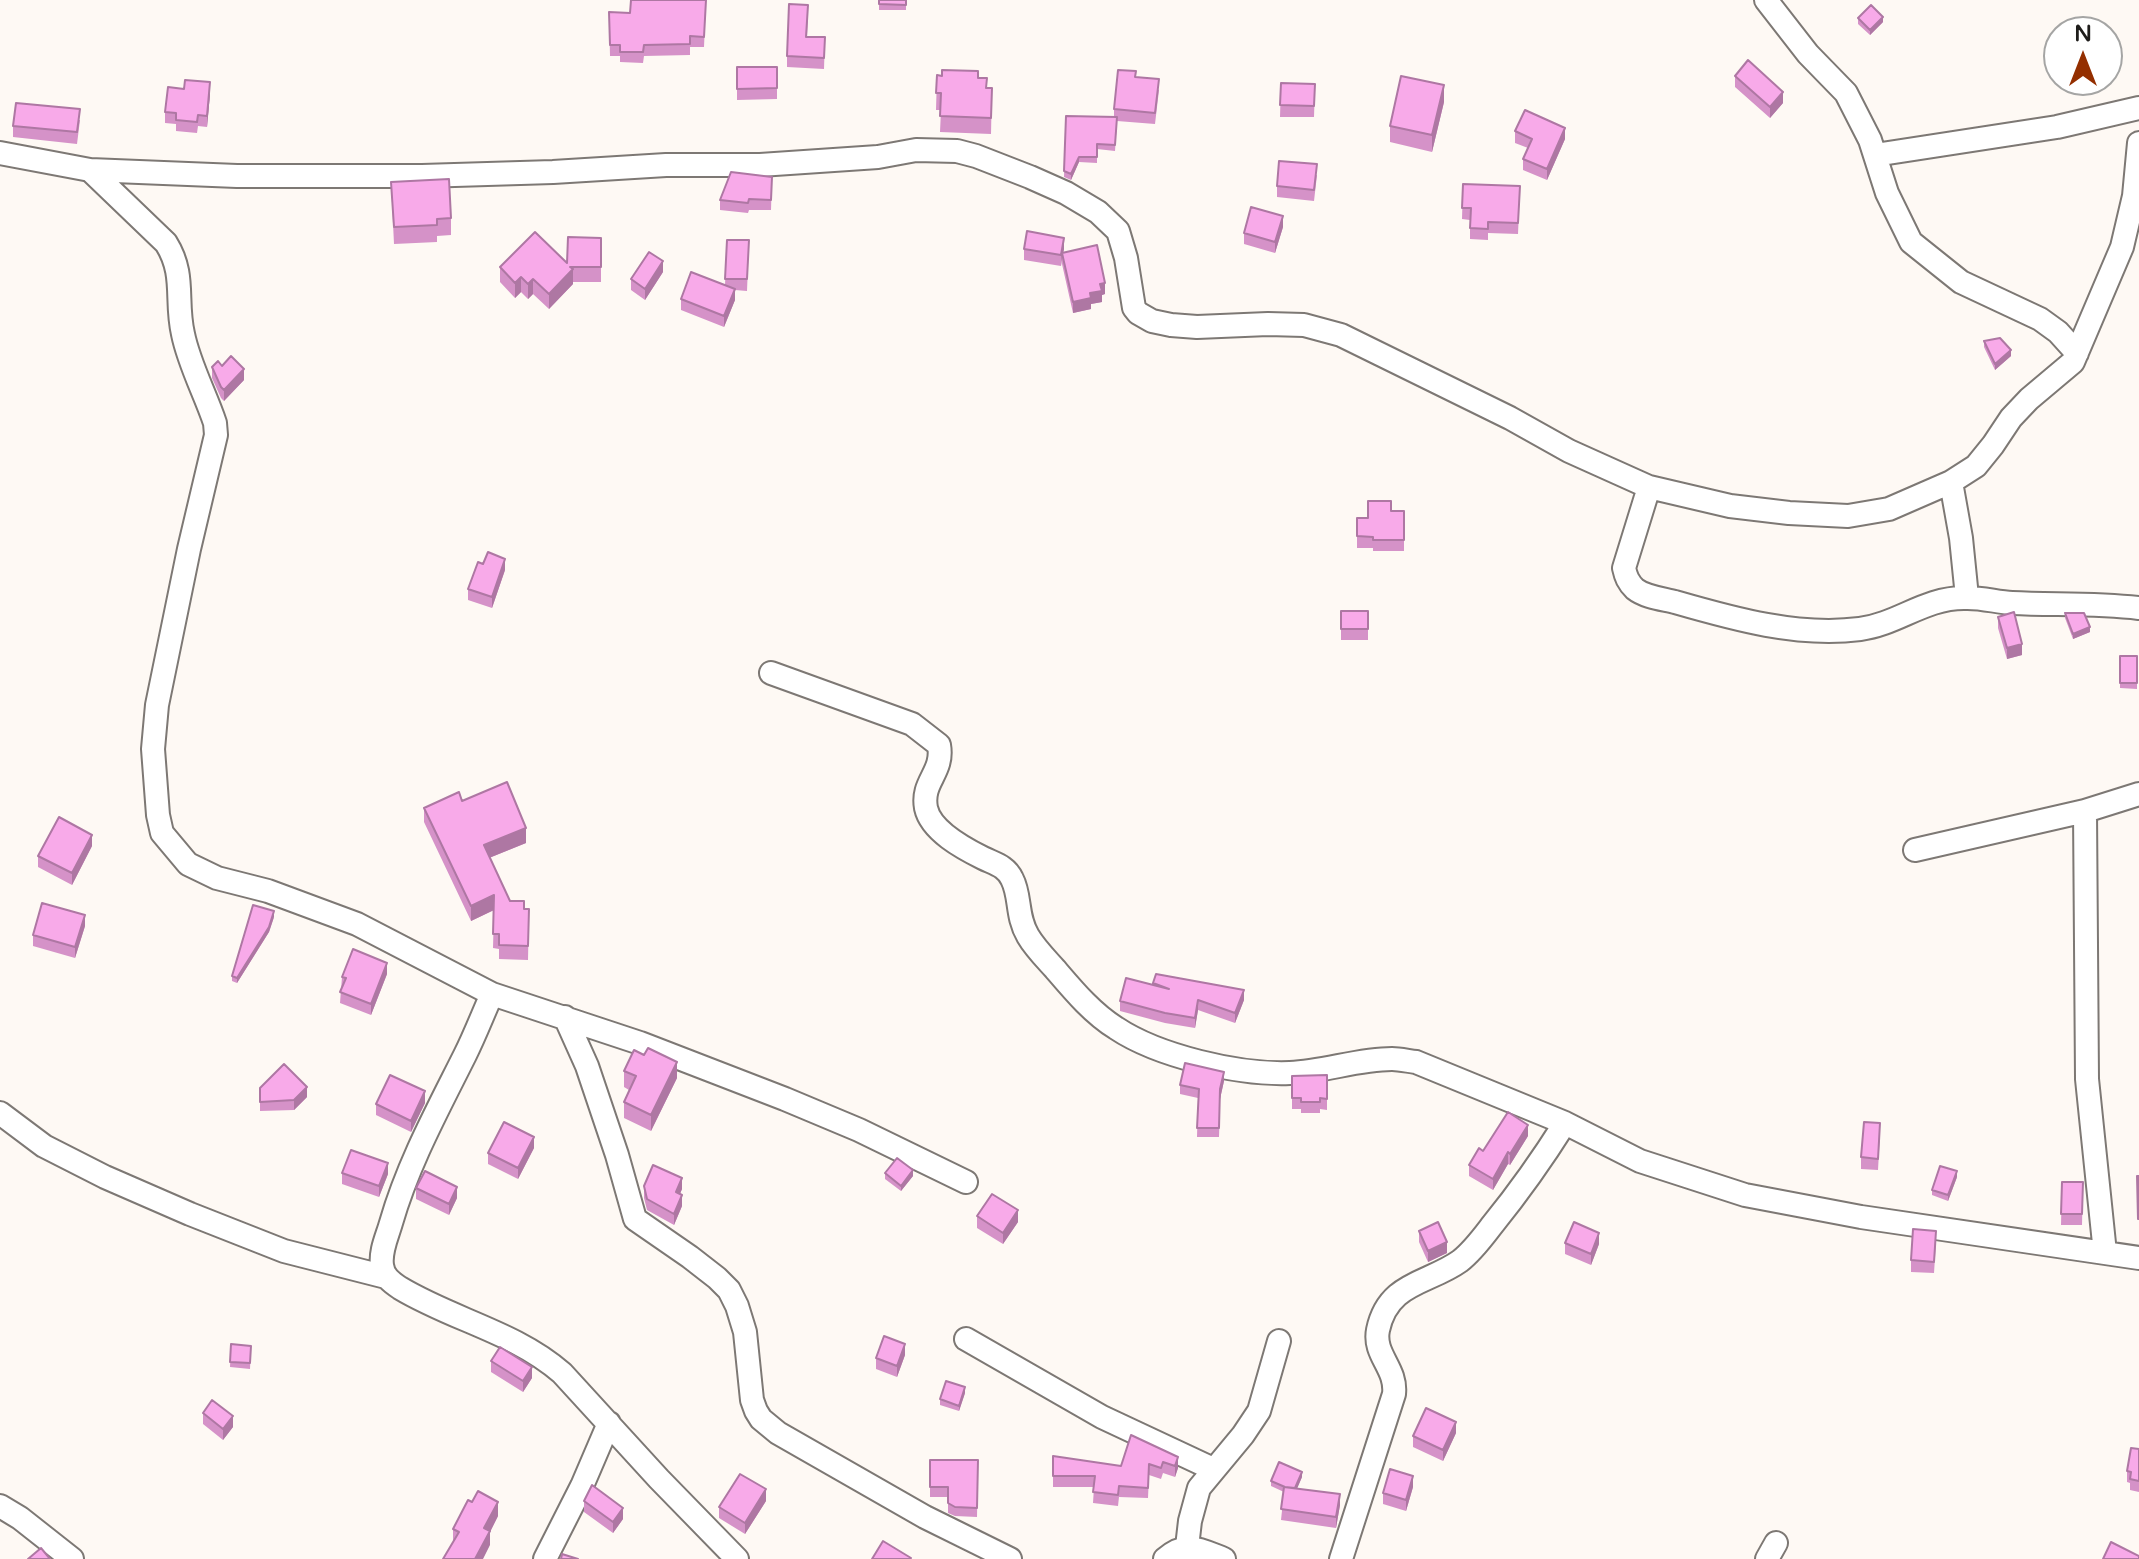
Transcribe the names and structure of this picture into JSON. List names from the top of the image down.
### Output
{
  "north": "top"
}
